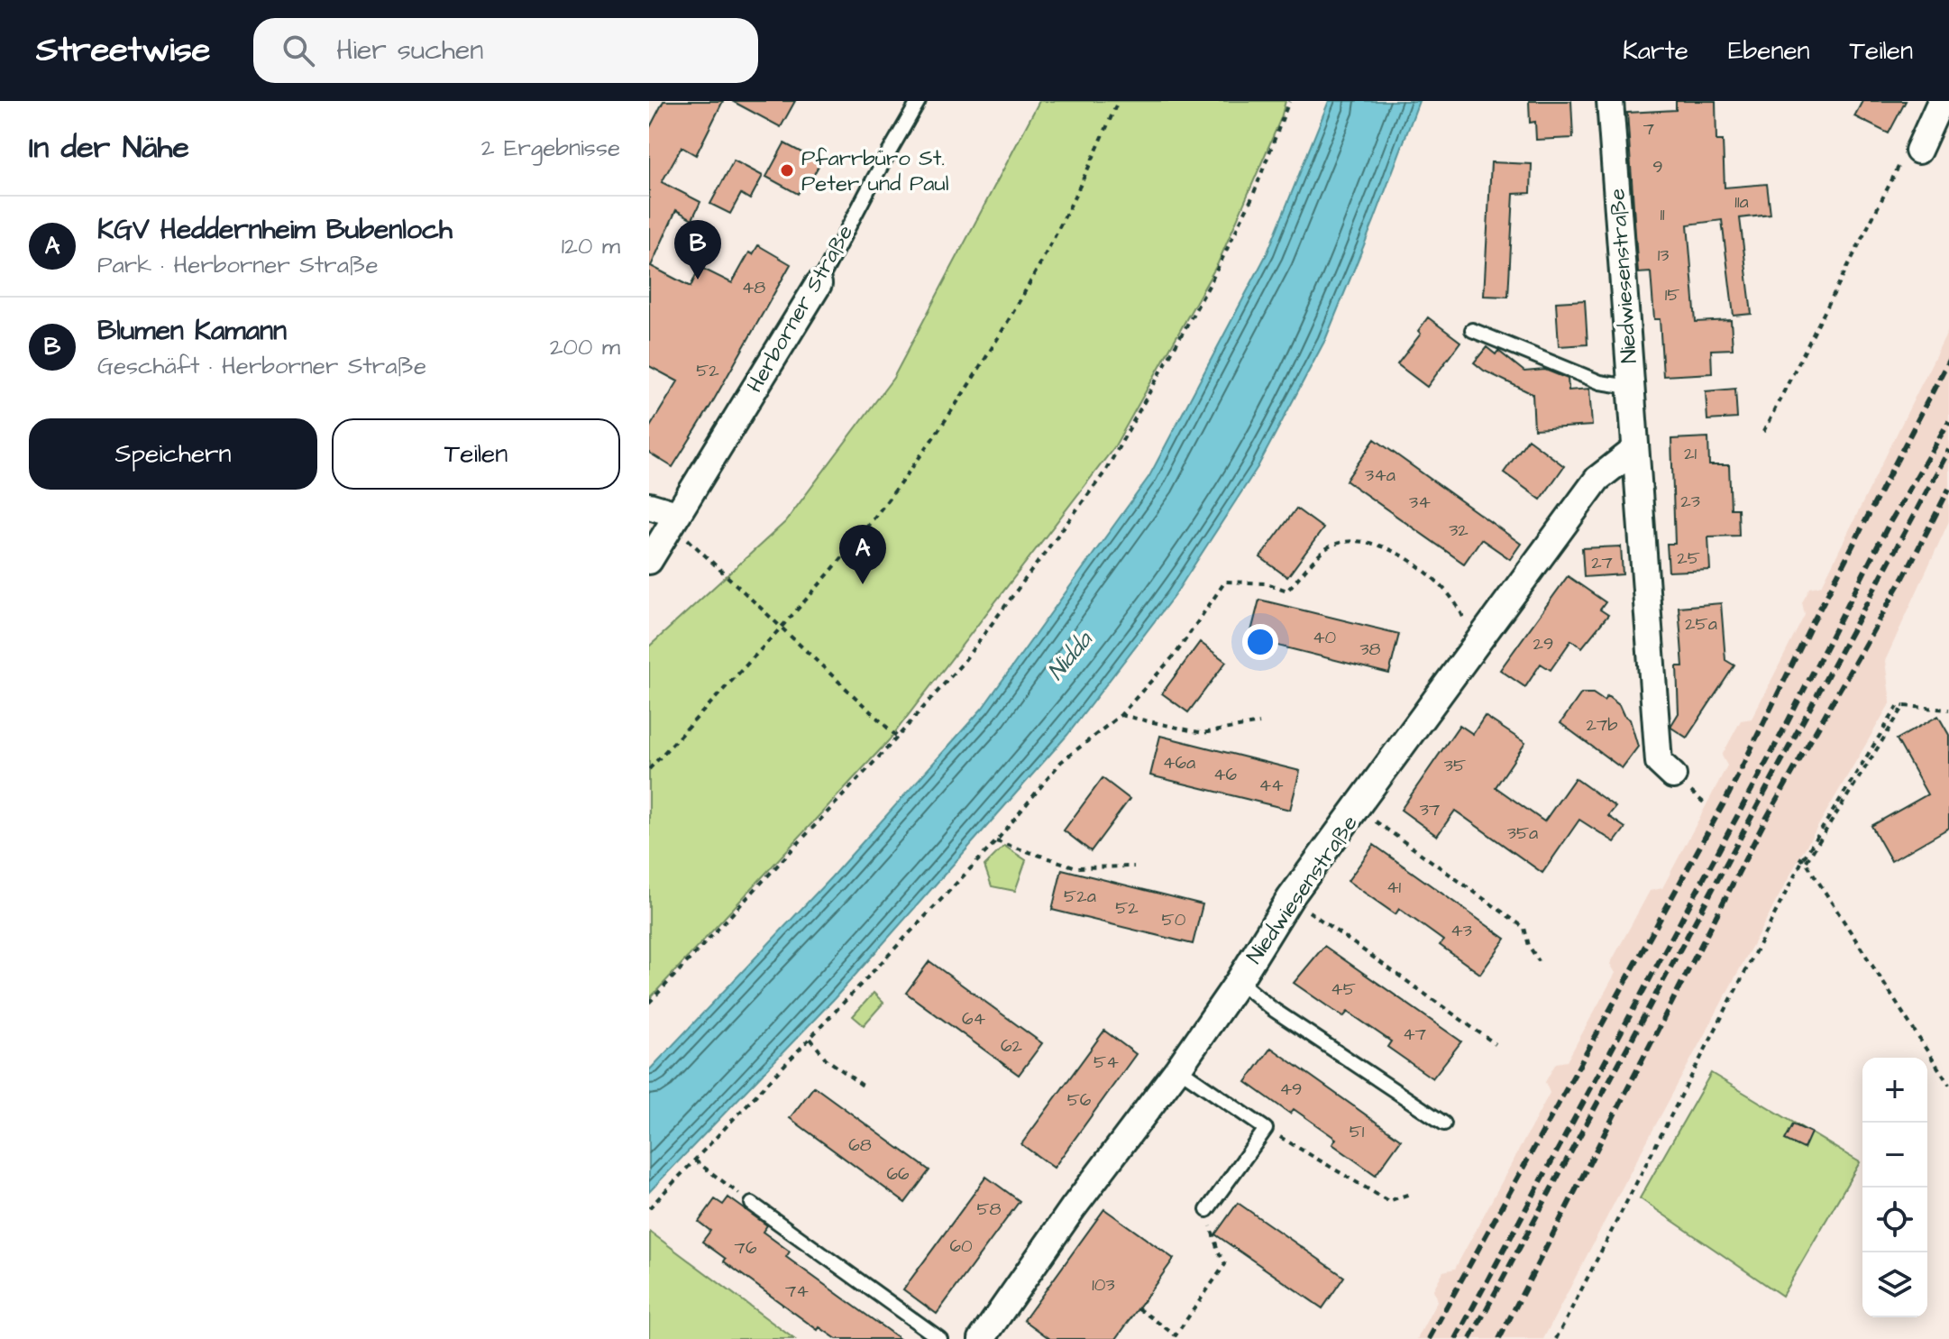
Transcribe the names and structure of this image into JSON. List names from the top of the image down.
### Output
{
  "streets": {
    "street": ["Niedwiesenstraße", "Herborner Straße"]
  },
  "water": ["Nidda"],
  "places": ["Pfarrbüro St. Peter und Paul"],
  "house_numbers": [
    "7",
    "9",
    "11a",
    "11",
    "13",
    "48",
    "15",
    "52",
    "21",
    "34a",
    "23",
    "34",
    "32",
    "25",
    "27",
    "25a",
    "40",
    "29",
    "38",
    "27b",
    "46a",
    "35",
    "46",
    "44",
    "37",
    "35a",
    "41",
    "52a",
    "52",
    "50",
    "43",
    "45",
    "64",
    "47",
    "62",
    "54",
    "49",
    "56",
    "51",
    "68",
    "66",
    "58",
    "60",
    "76",
    "103",
    "74"
  ],
  "page": {
    "header": "Streetwise",
    "search": "Hier suchen",
    "nav": ["Karte", "Ebenen", "Teilen"],
    "heading": ["In der Nähe", "2 Ergebnisse"],
    "list": [
      {
        "mark": "A",
        "name": "KGV Heddernheim Bubenloch",
        "note": "Park · Herborner Straße",
        "value": "120 m"
      },
      {
        "mark": "B",
        "name": "Blumen Kamann",
        "note": "Geschäft · Herborner Straße",
        "value": "200 m"
      }
    ],
    "pins": ["B", "A"],
    "buttons": ["Speichern", "Teilen"],
    "map_buttons": ["+", "−"]
  }
}
